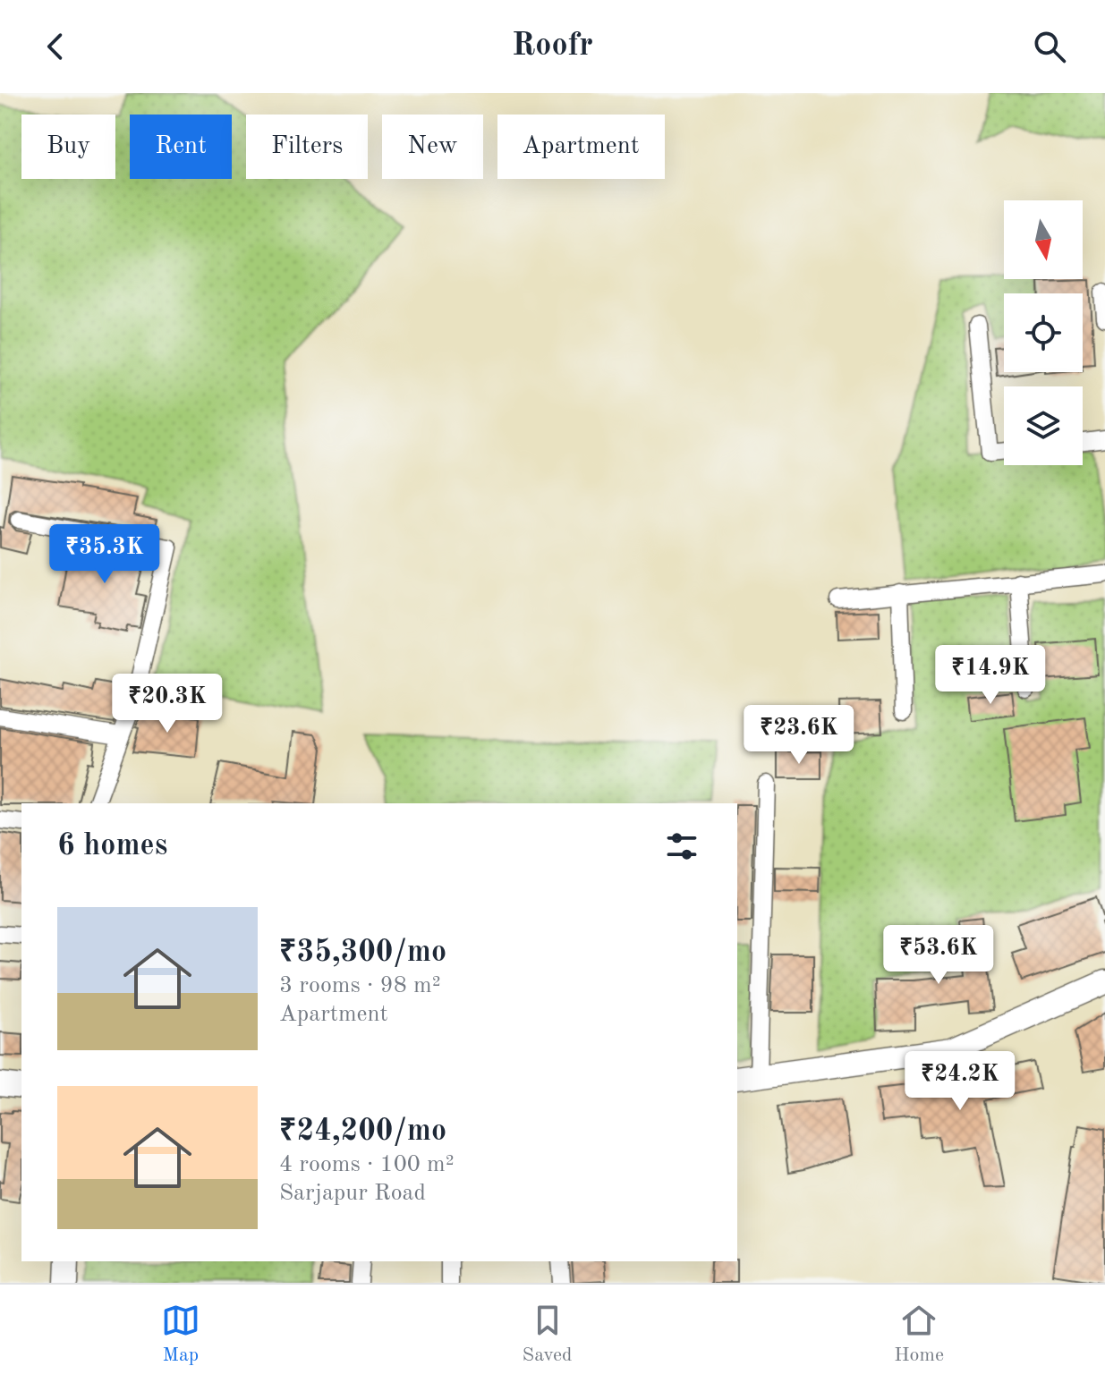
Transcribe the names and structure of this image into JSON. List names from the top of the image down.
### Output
{
  "north": "bottom",
  "page": {
    "header": "Roofr",
    "chip": [
      "Buy",
      "Rent",
      "Filters",
      "New",
      "Apartment"
    ],
    "price": [
      "₹35.3K",
      "₹14.9K",
      "₹20.3K",
      "₹23.6K",
      "₹53.6K",
      "₹24.2K"
    ],
    "heading": "6 homes",
    "list": [
      {
        "name": "₹35,300/mo",
        "note": "3 rooms · 98 m² · Apartment"
      },
      {
        "name": "₹24,200/mo",
        "note": "4 rooms · 100 m² · Sarjapur Road"
      }
    ],
    "tabs": ["Map", "Saved", "Home"]
  }
}
